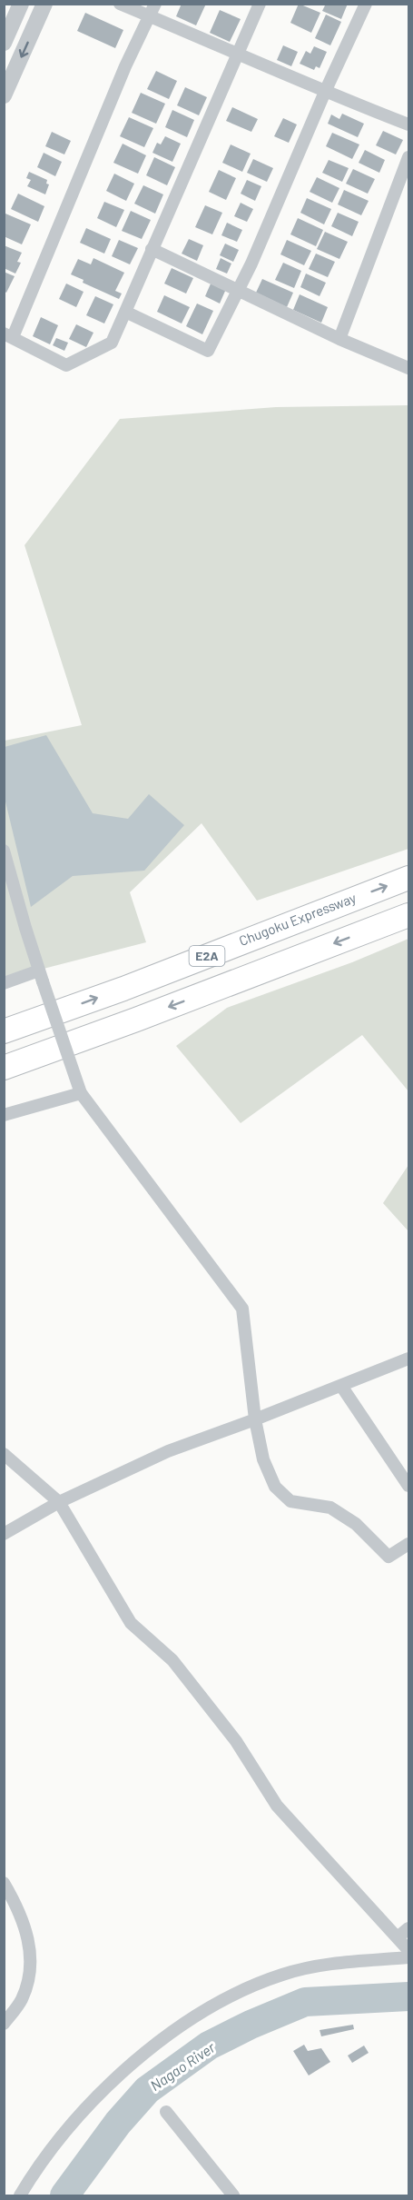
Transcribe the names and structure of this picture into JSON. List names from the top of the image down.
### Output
{
  "streets": {
    "highway": ["Chugoku Expressway", "E2A"]
  },
  "water": ["Nagao River"]
}
